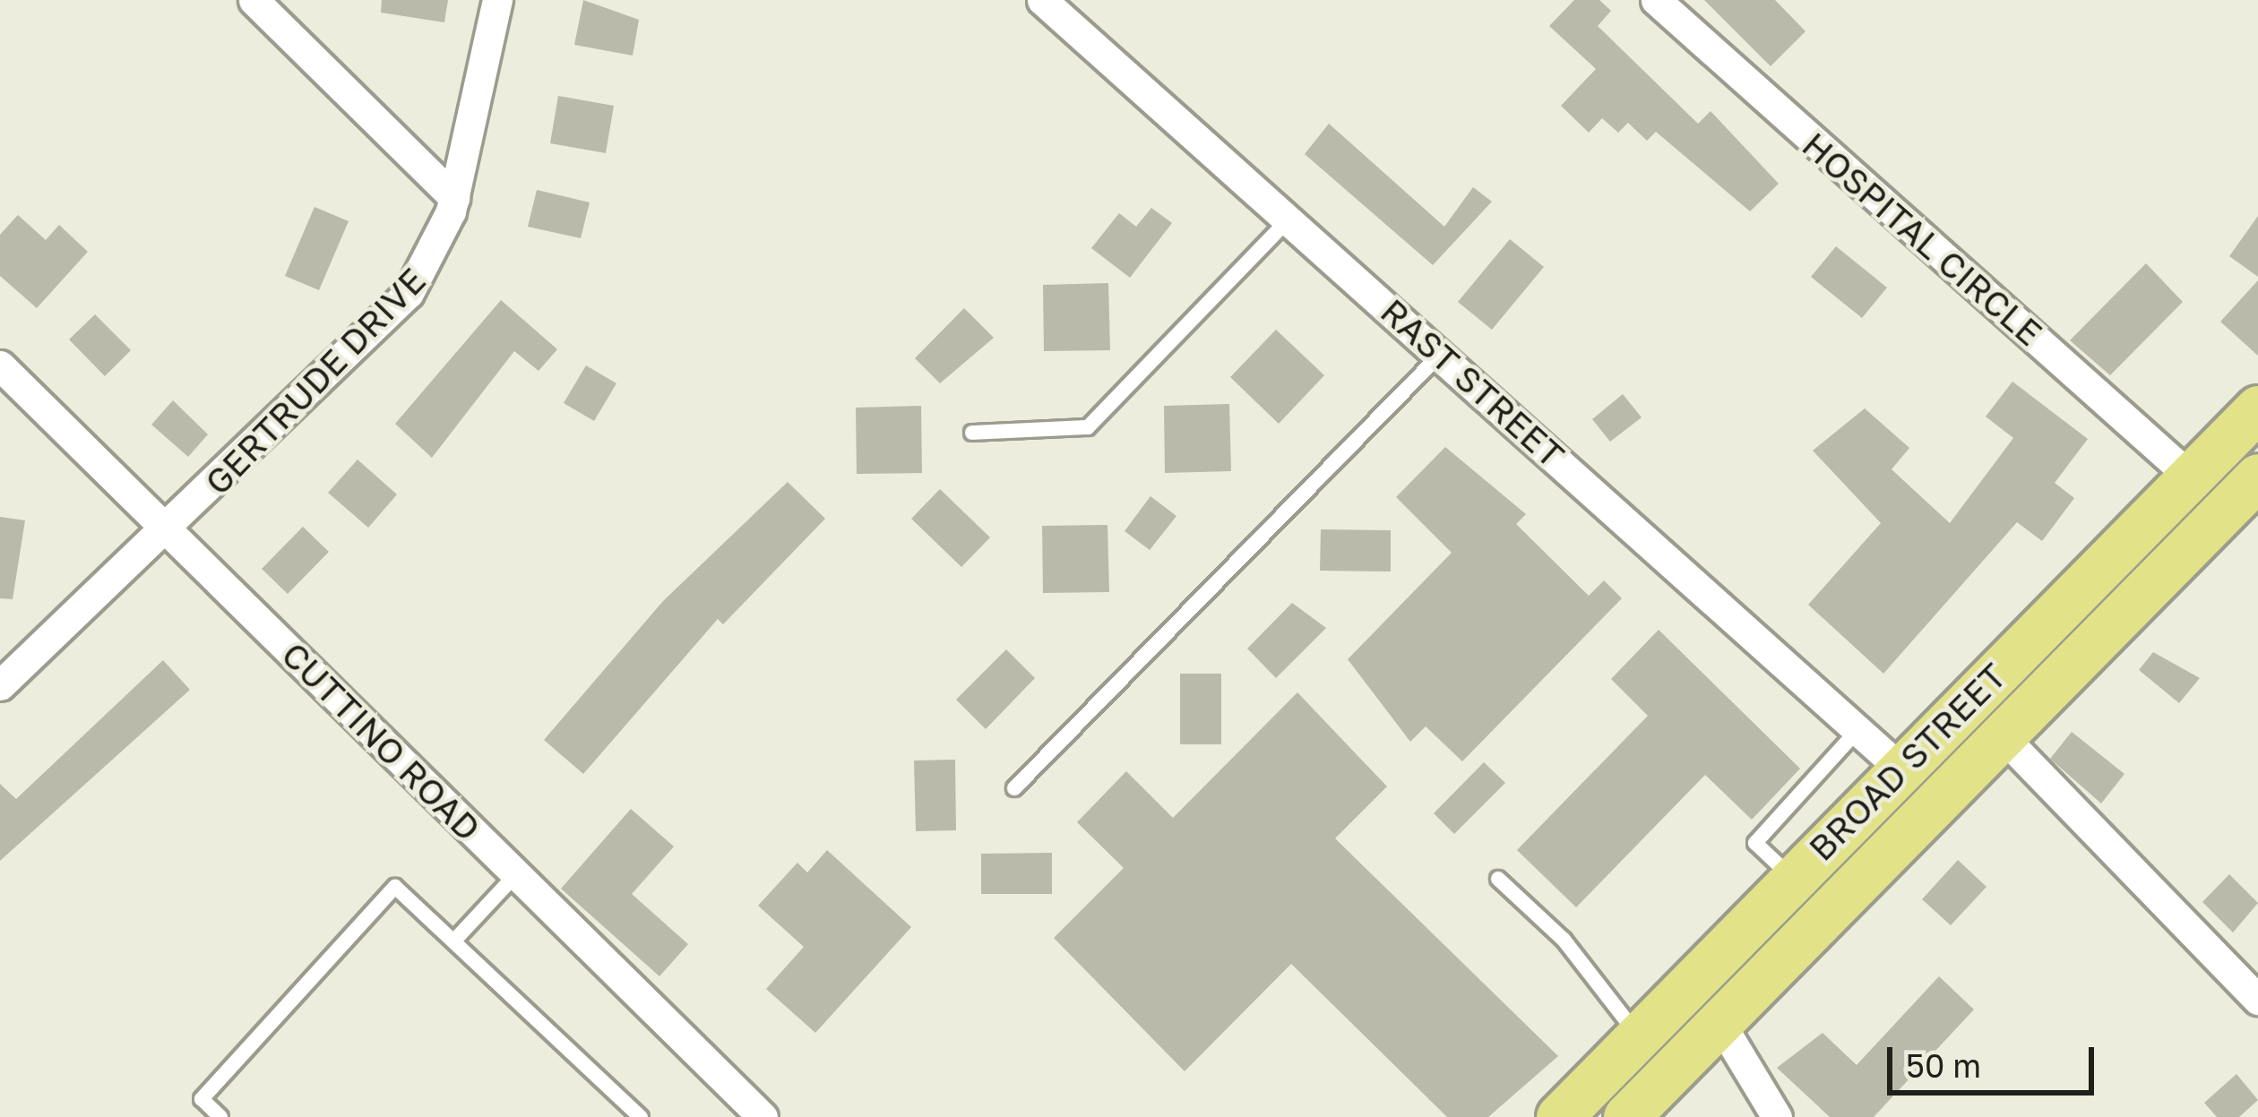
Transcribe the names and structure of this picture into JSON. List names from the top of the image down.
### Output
{
  "streets": {
    "main road": ["BROAD STREET"],
    "street": [
      "HOSPITAL CIRCLE",
      "GERTRUDE DRIVE",
      "RAST STREET",
      "CUTTINO ROAD"
    ]
  },
  "crossings": [
    ["HOSPITAL CIRCLE", "BROAD STREET"],
    ["GERTRUDE DRIVE", "CUTTINO ROAD"],
    ["RAST STREET", "BROAD STREET"]
  ],
  "scale_bar": "50 m"
}
